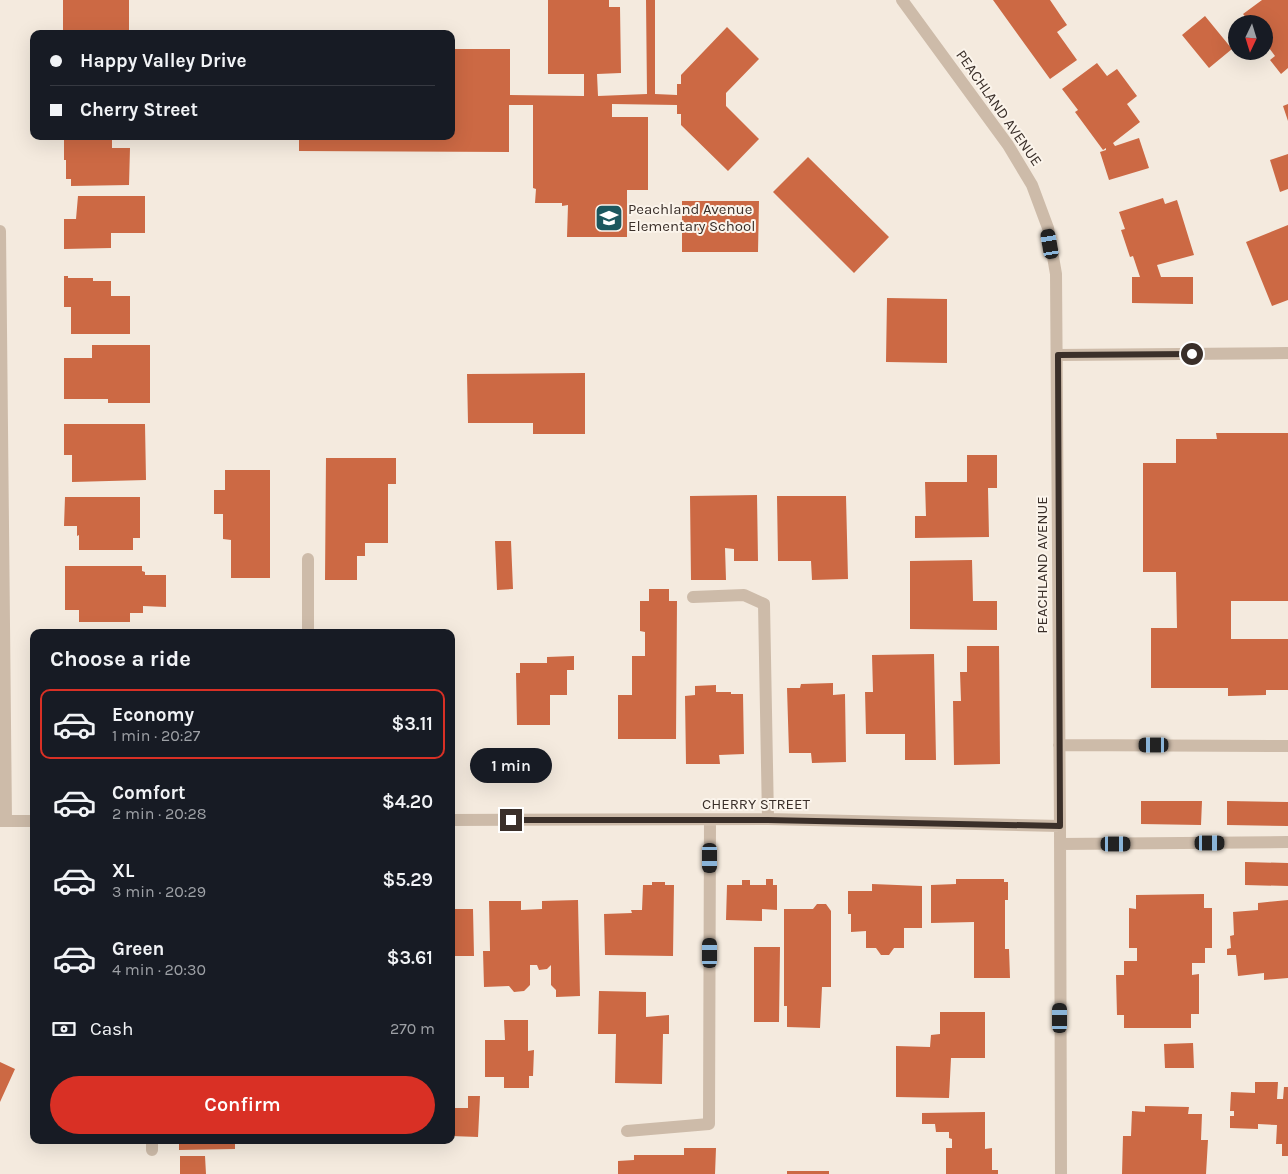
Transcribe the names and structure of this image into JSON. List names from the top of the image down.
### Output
{
  "streets": {
    "street": ["PEACHLAND AVENUE", "CHERRY STREET"]
  },
  "crossings": [
    ["PEACHLAND AVENUE", "CHERRY STREET"]
  ],
  "places": {
    "school or university": ["Peachland Avenue Elementary School"]
  },
  "north": "bottom",
  "page": {
    "banner": ["Happy Valley Drive", "Cherry Street"],
    "heading": "Choose a ride",
    "list": [
      {
        "name": "Economy",
        "note": "1 min · 20:27",
        "value": "$3.11"
      },
      {
        "name": "Comfort",
        "note": "2 min · 20:28",
        "value": "$4.20"
      },
      {
        "name": "XL",
        "note": "3 min · 20:29",
        "value": "$5.29"
      },
      {
        "name": "Green",
        "note": "4 min · 20:30",
        "value": "$3.61"
      }
    ],
    "bubble": "1 min",
    "pay": ["Cash", "270 m"],
    "buttons": "Confirm"
  }
}
